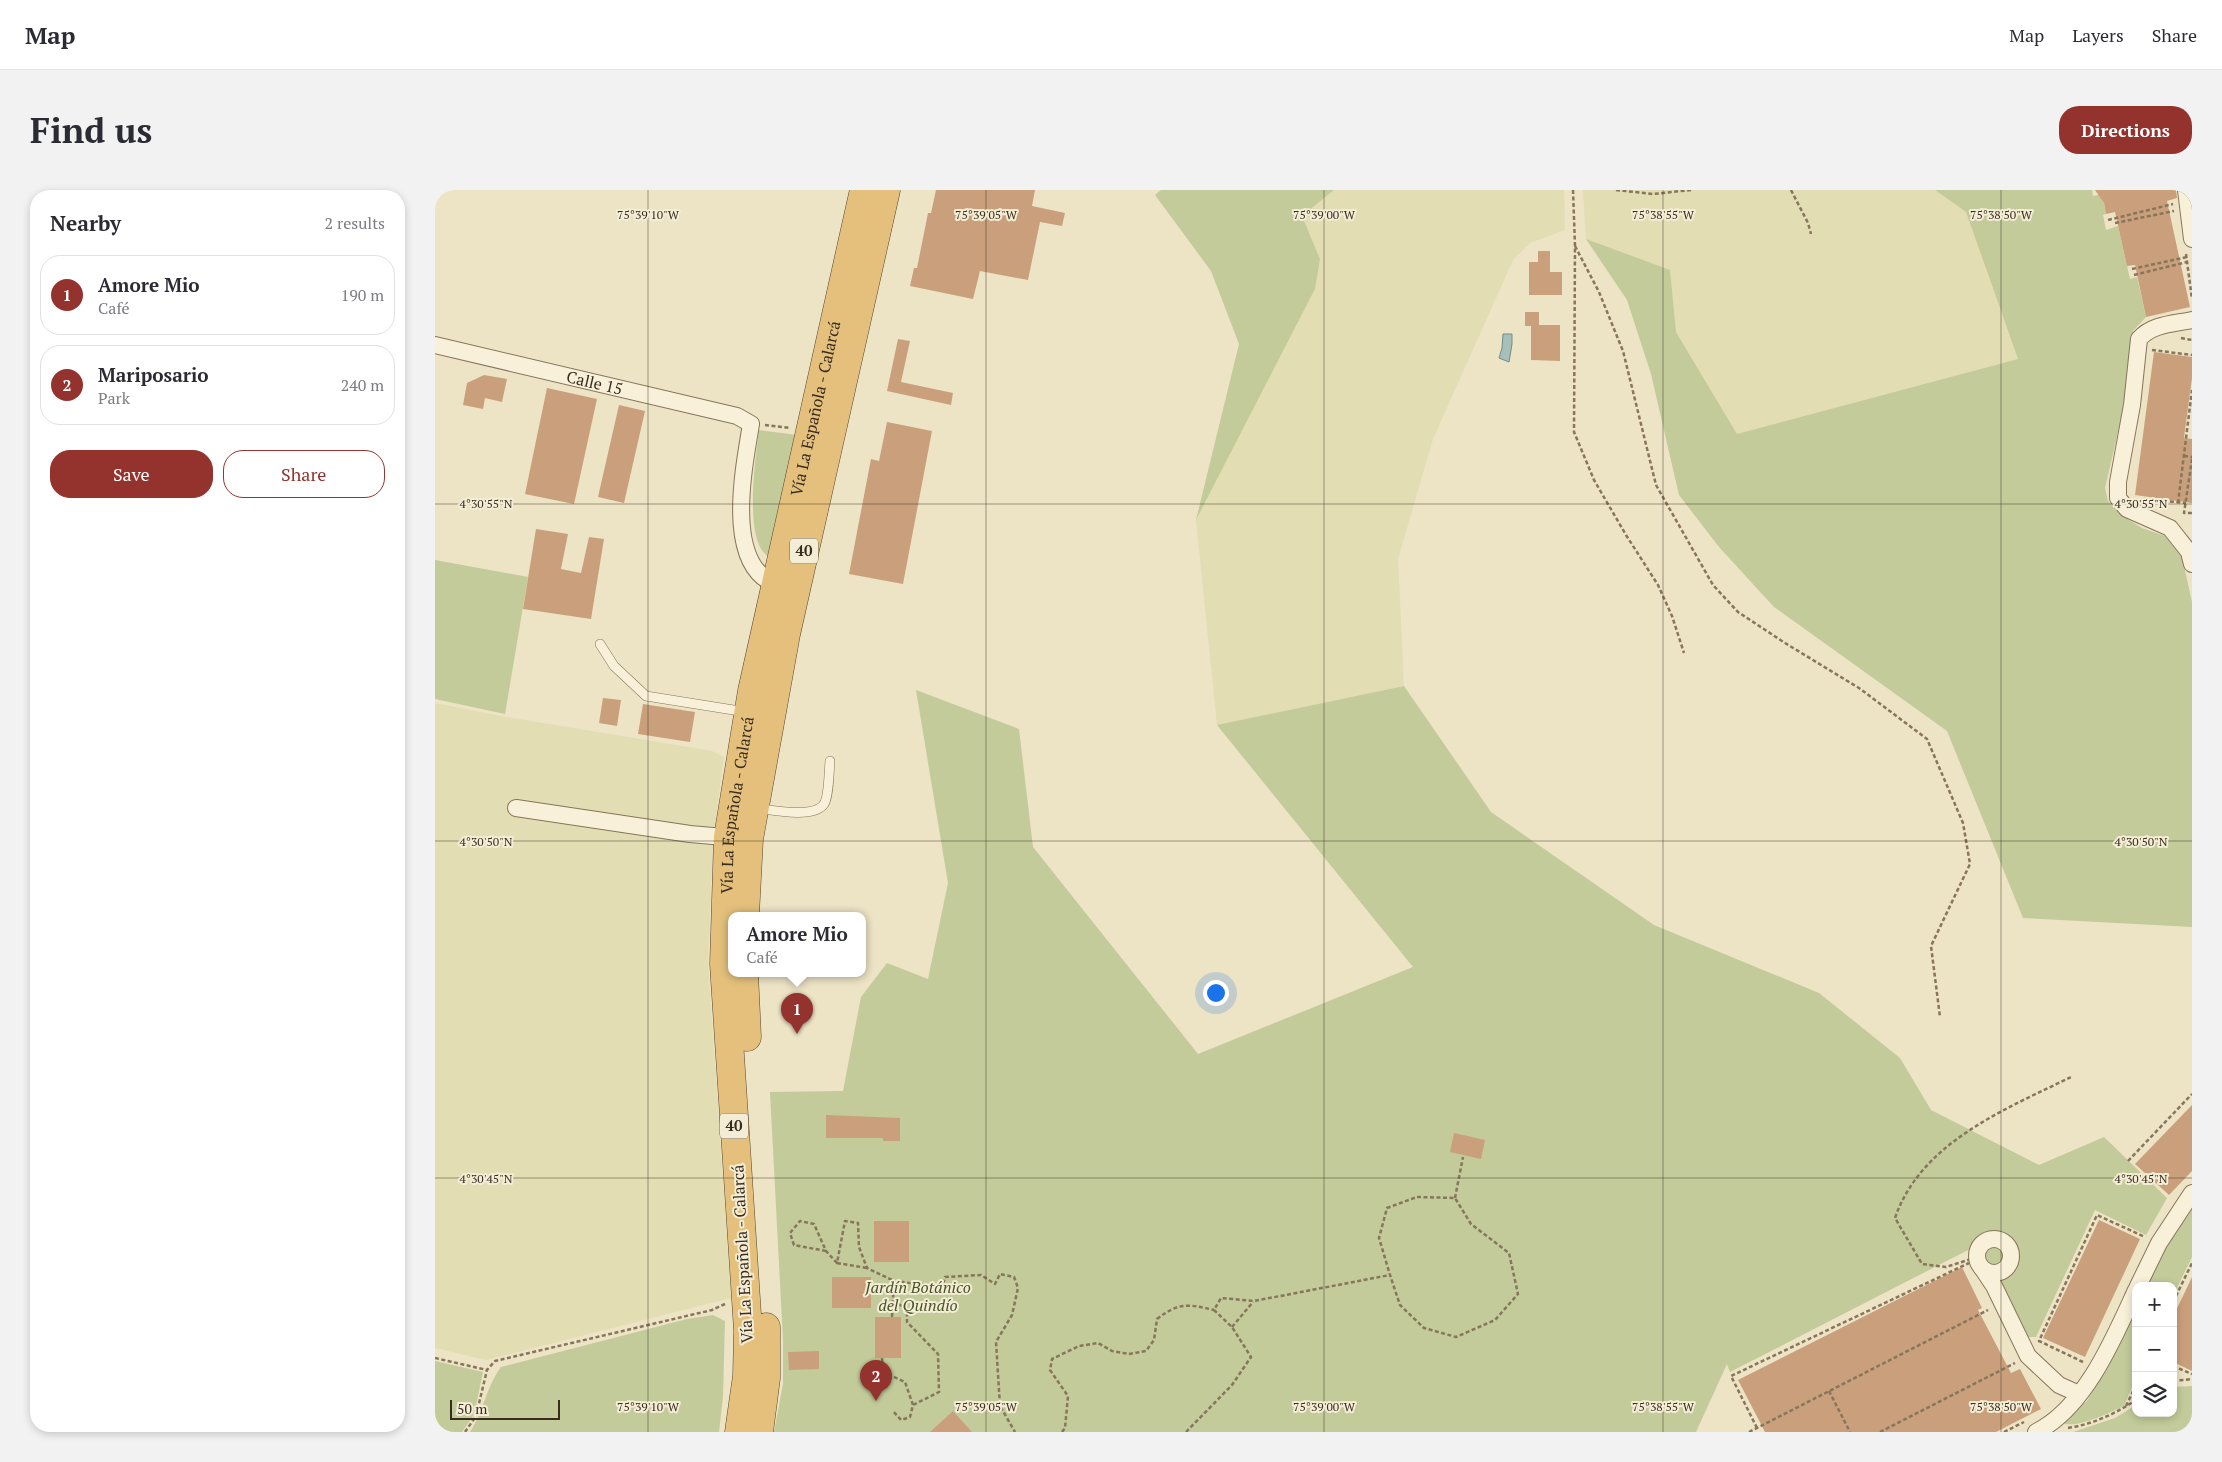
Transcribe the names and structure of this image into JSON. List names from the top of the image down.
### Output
{
  "streets": {
    "highway": ["Vía La Española - Calarcá", "40"],
    "street": ["Calle 15"]
  },
  "parks": ["Jardín Botánico del Quindío"],
  "scale_bar": "50 m",
  "page": {
    "header": "Map",
    "nav": ["Map", "Layers", "Share"],
    "buttons": [
      "Directions",
      ["Save", "Share"]
    ],
    "title": "Find us",
    "heading": ["Nearby", "2 results"],
    "list": [
      {
        "mark": "1",
        "name": "Amore Mio",
        "note": "Café",
        "value": "190 m"
      },
      {
        "mark": "2",
        "name": "Mariposario",
        "note": "Park",
        "value": "240 m"
      }
    ],
    "popup": ["Amore Mio", "Café"],
    "pins": ["1", "2"],
    "map_buttons": ["+", "−"],
    "scale": "50 m"
  },
  "coordinates": [
    "75°39'10\"W",
    "75°39'05\"W",
    "75°39'00\"W",
    "75°38'55\"W",
    "75°38'50\"W",
    "4°30'55\"N",
    "4°30'50\"N",
    "4°30'45\"N"
  ]
}
